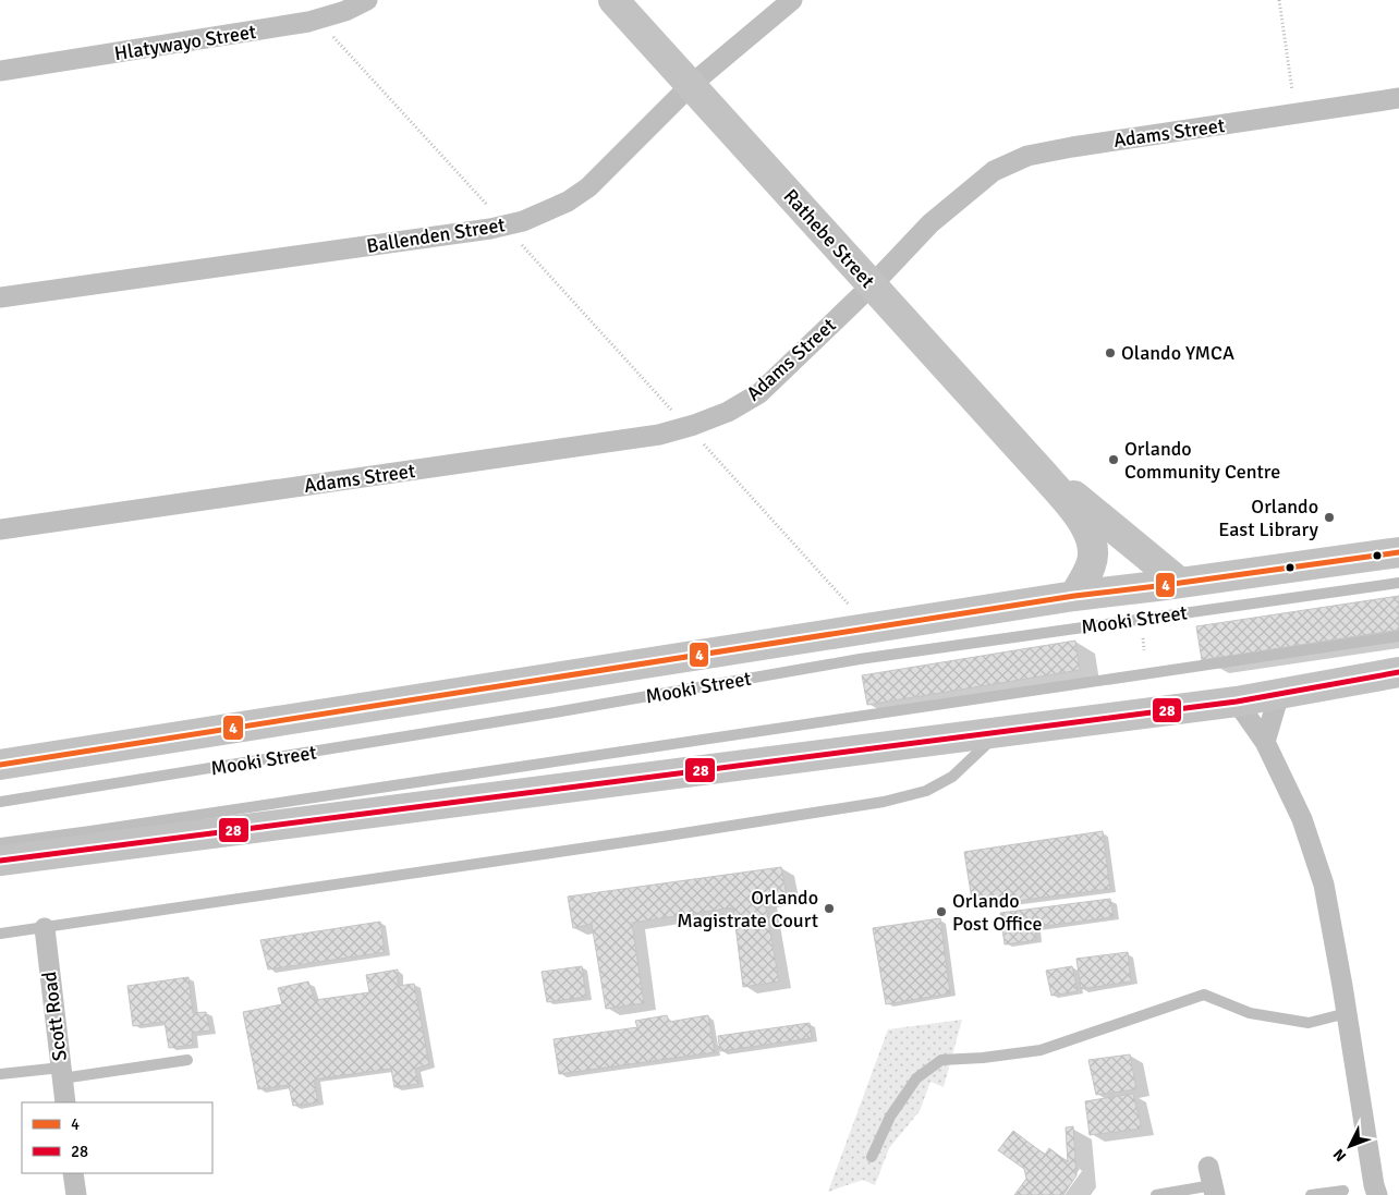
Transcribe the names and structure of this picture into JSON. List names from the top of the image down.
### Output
{
  "streets": {
    "main road": ["Rathebe Street", "Mooki Street"],
    "street": [
      "Hlatywayo Street",
      "Adams Street",
      "Ballenden Street",
      "Scott Road"
    ]
  },
  "crossings": [
    ["Adams Street", "Rathebe Street"],
    ["Ballenden Street", "Rathebe Street"],
    ["Rathebe Street", "Mooki Street"]
  ],
  "places": [
    "Olando YMCA",
    "Orlando Community Centre",
    "Orlando East Library",
    "Orlando Magistrate Court",
    "Orlando Post Office"
  ],
  "lines": ["transit line 4", "transit line 28"],
  "legend": ["4", "28"],
  "north": "bottom left"
}
